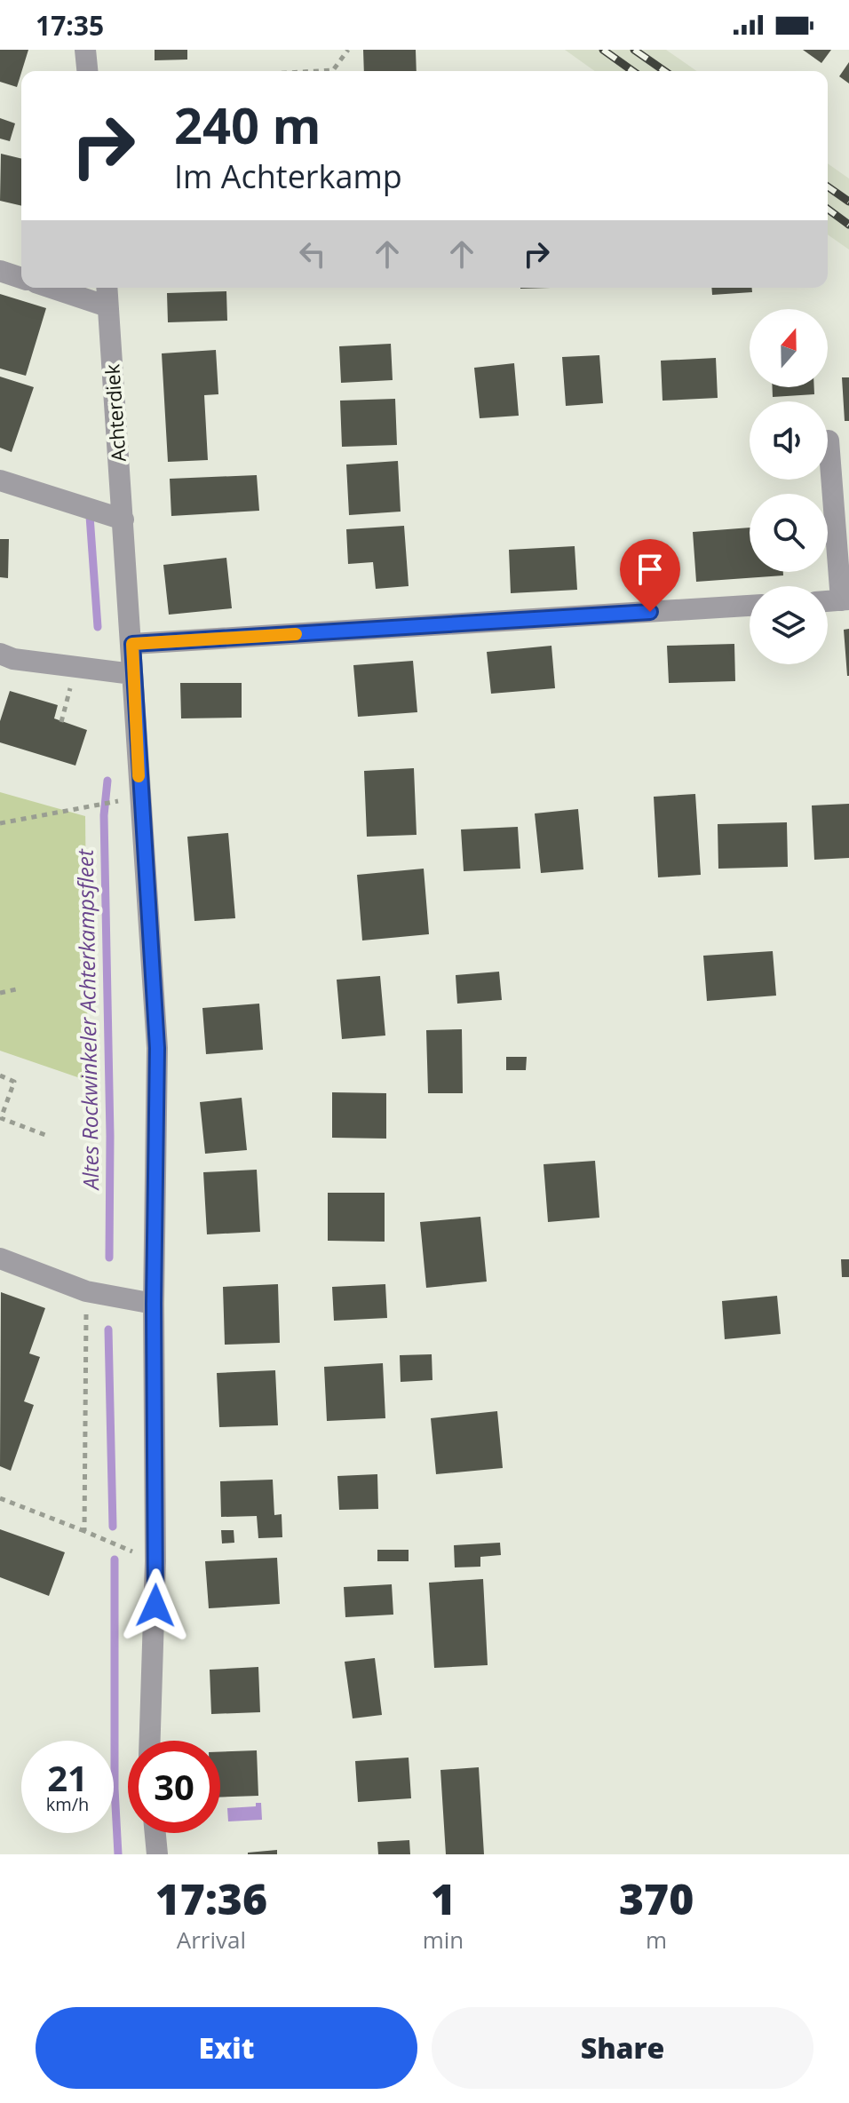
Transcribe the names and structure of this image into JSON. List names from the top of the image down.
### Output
{
  "streets": {
    "street": ["Achterdiek"]
  },
  "water": ["Altes Rockwinkeler Achterkampsfleet"],
  "north": "top",
  "page": {
    "status": "17:35",
    "turn": ["240 m", "Im Achterkamp"],
    "speed": "21 km/h",
    "limit": "30",
    "eta": [
      "17:36",
      "Arrival",
      "1",
      "min",
      "370",
      "m"
    ],
    "buttons": ["Exit", "Share"]
  }
}
